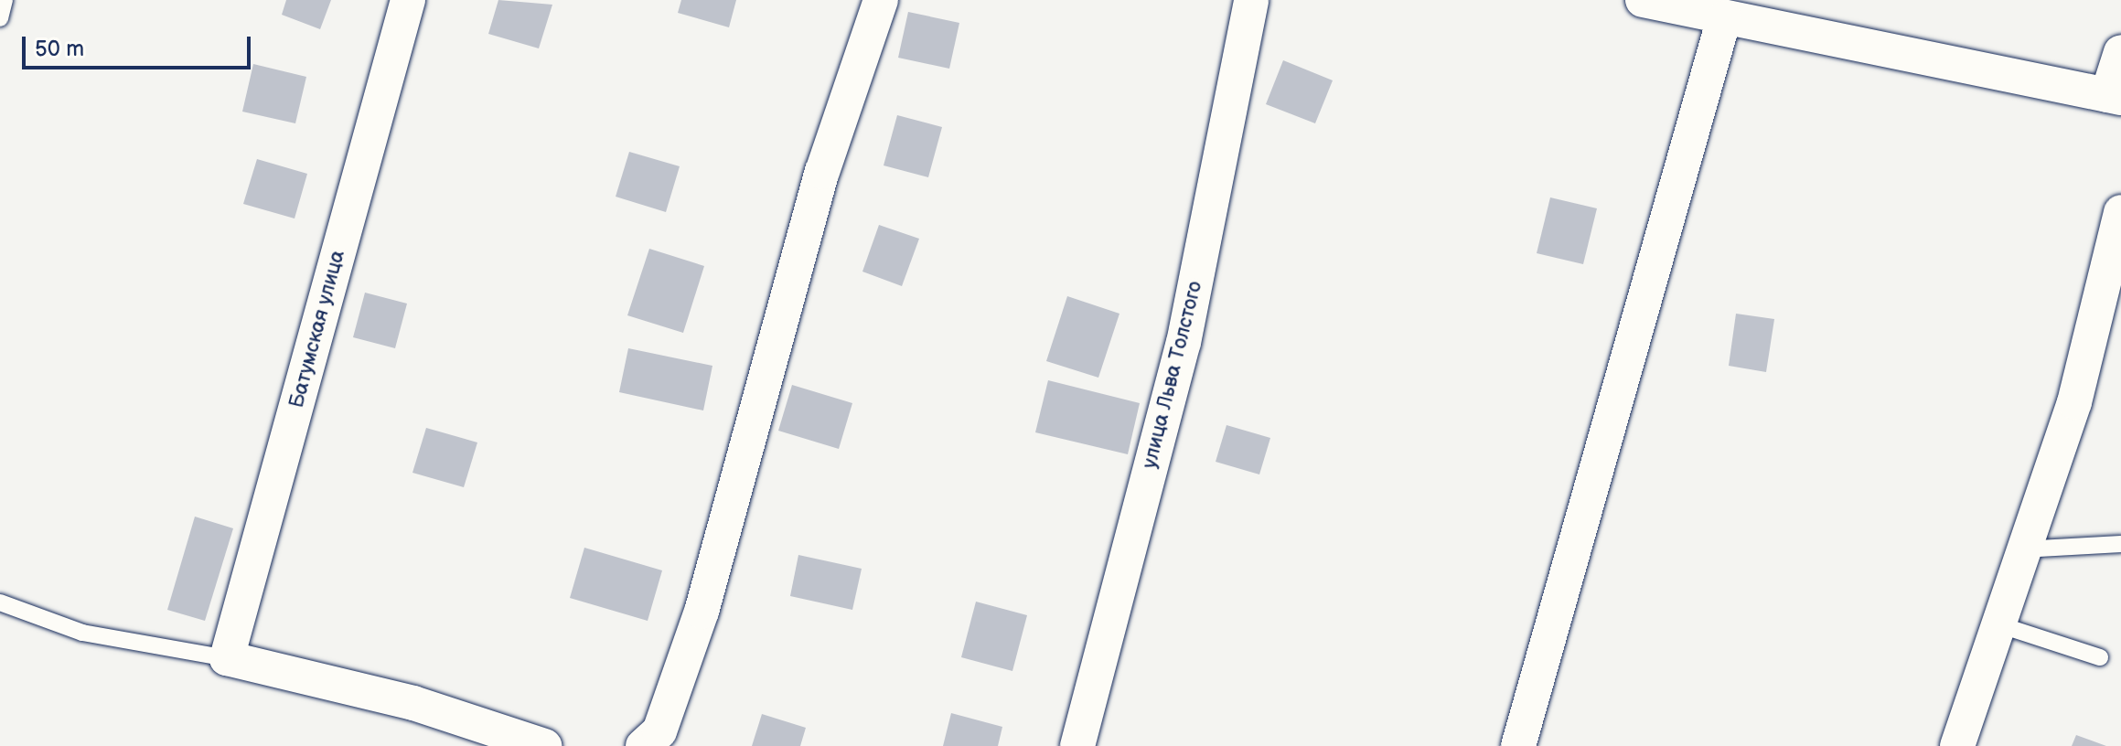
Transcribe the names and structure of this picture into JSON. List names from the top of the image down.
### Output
{
  "streets": {
    "street": ["Батумская улица", "улица Льва Толстого"]
  },
  "scale_bar": "50 m"
}
